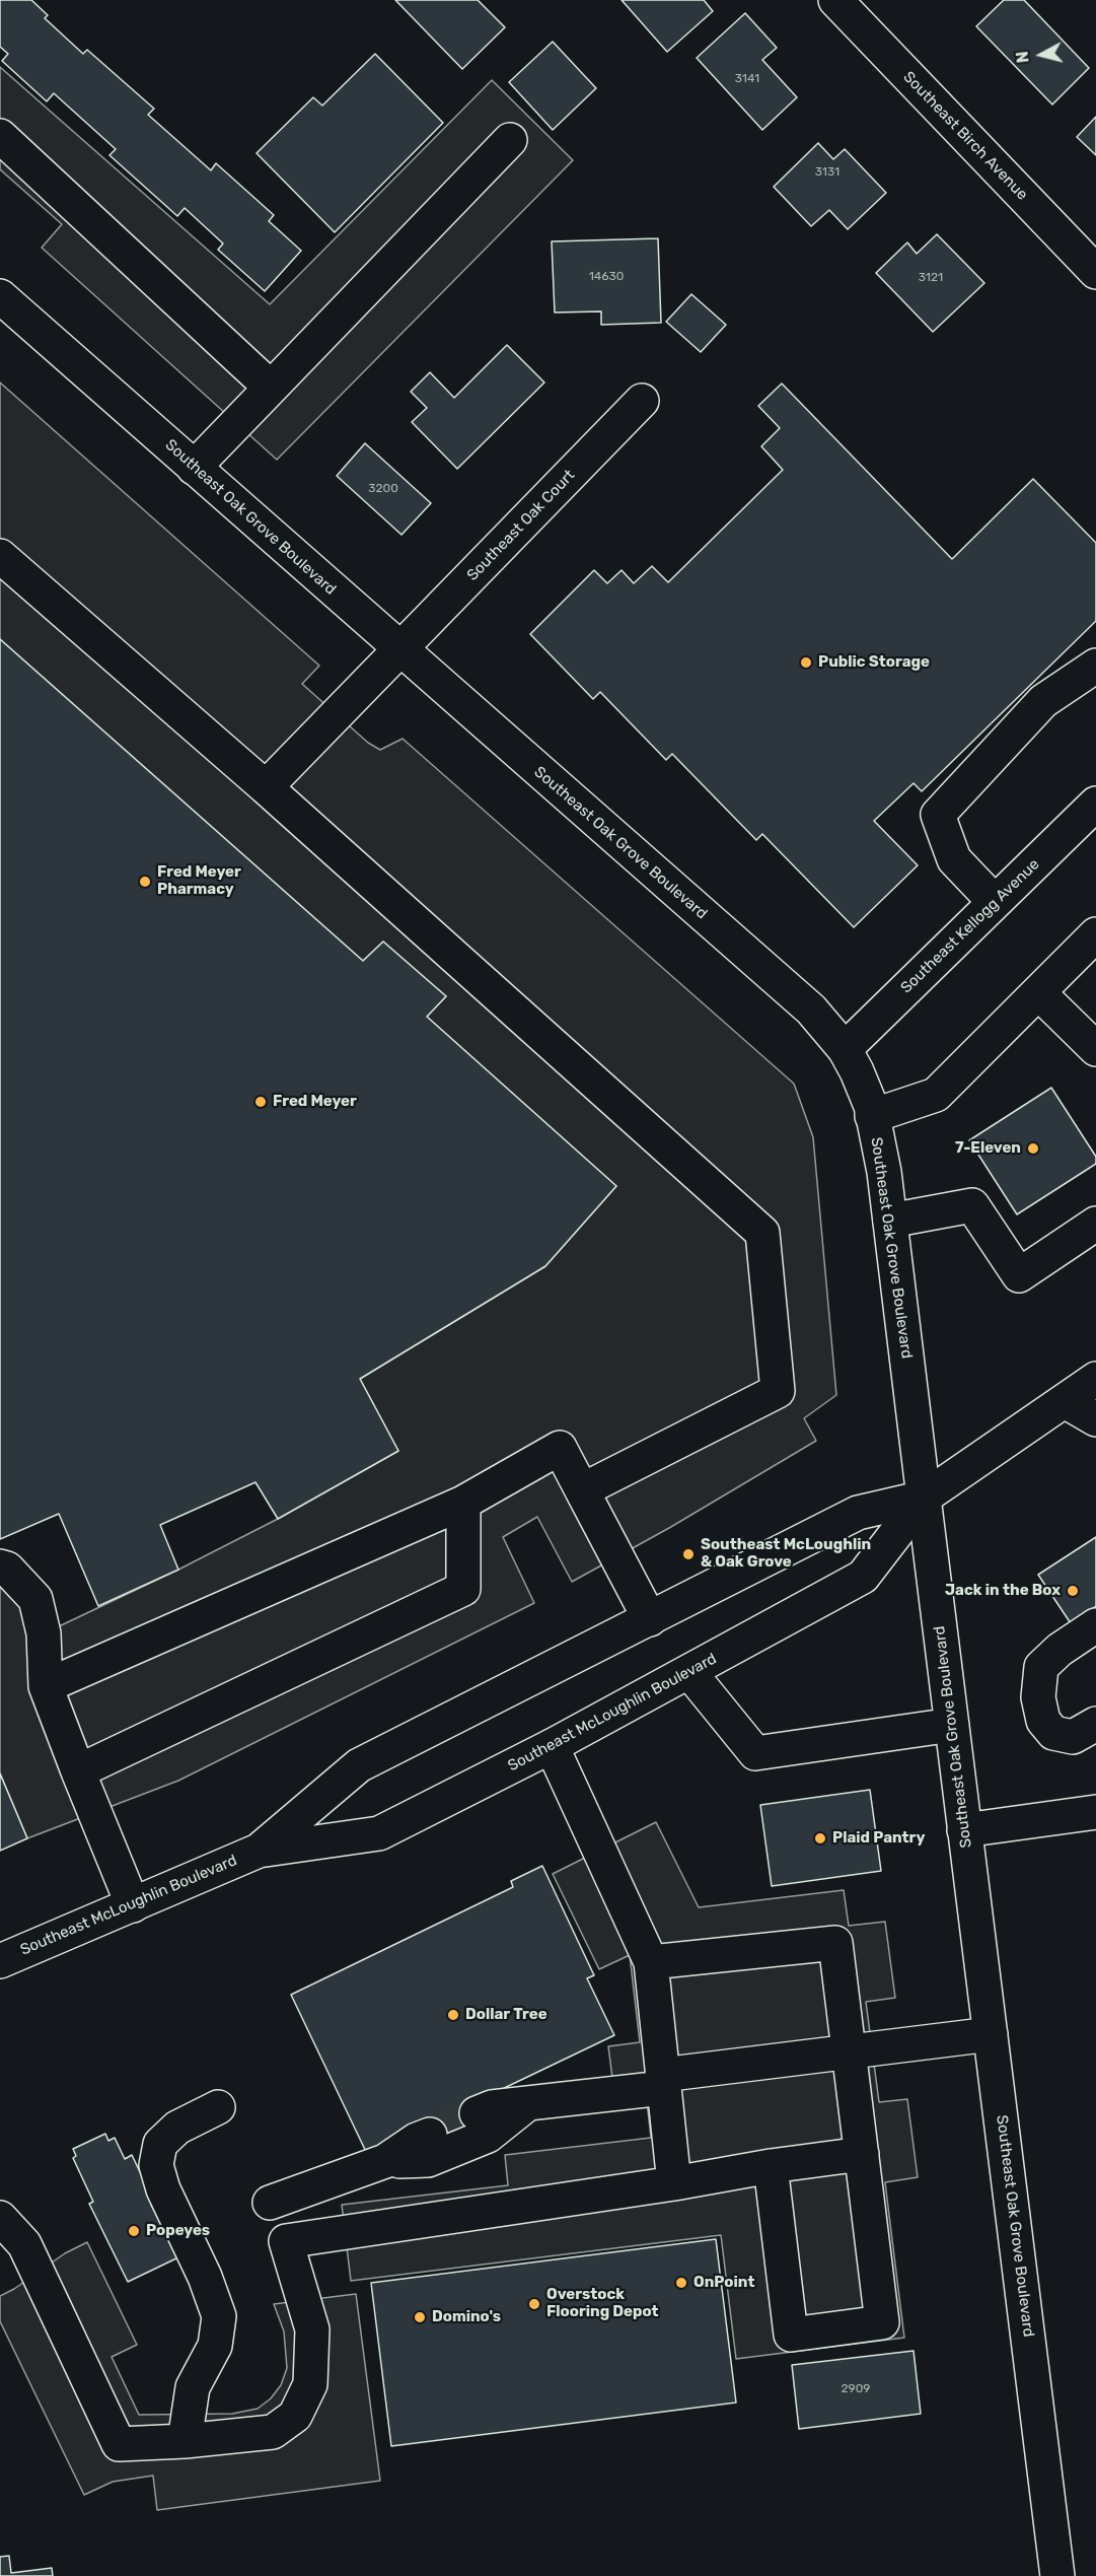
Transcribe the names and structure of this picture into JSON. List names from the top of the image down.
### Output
{
  "streets": {
    "main road": [
      "Southeast Birch Avenue",
      "Southeast Oak Grove Boulevard",
      "Southeast Oak Court",
      "Southeast Kellogg Avenue",
      "Southeast McLoughlin Boulevard"
    ]
  },
  "crossings": [
    ["Southeast Oak Grove Boulevard", "Southeast Oak Court"],
    ["Southeast Oak Grove Boulevard", "Southeast Kellogg Avenue"],
    ["Southeast Oak Grove Boulevard", "Southeast McLoughlin Boulevard"]
  ],
  "places": [
    "Public Storage",
    "Fred Meyer Pharmacy",
    "Fred Meyer",
    "7-Eleven",
    "Southeast McLoughlin & Oak Grove",
    "Jack in the Box",
    "Plaid Pantry",
    "Dollar Tree",
    "Popeyes",
    "OnPoint",
    "Overstock Flooring Depot",
    "Domino's"
  ],
  "house_numbers": [
    "3141",
    "3131",
    "14630",
    "3121",
    "3200",
    "2909"
  ],
  "north": "left"
}
